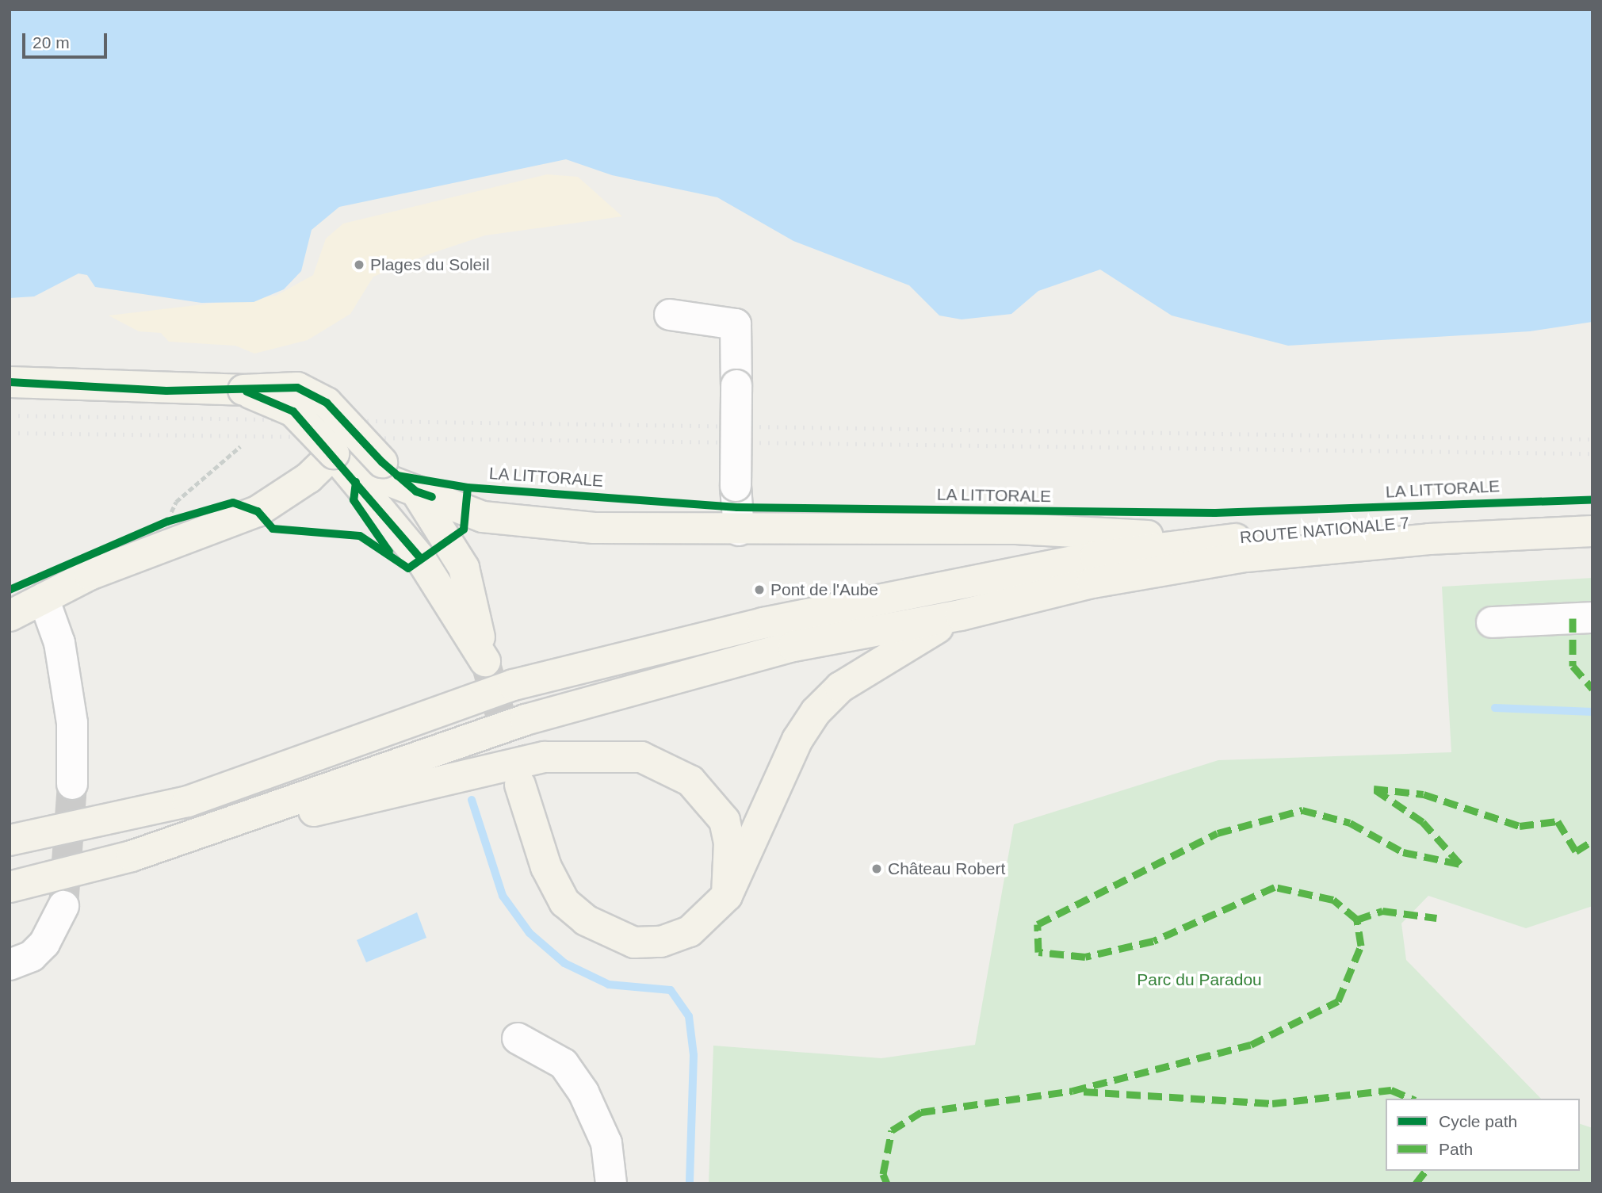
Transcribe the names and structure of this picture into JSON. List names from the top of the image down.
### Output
{
  "streets": {
    "main road": ["ROUTE NATIONALE 7"],
    "cycle path": ["LA LITTORALE"]
  },
  "parks": ["Parc du Paradou"],
  "places": ["Plages du Soleil", "Pont de l'Aube", "Château Robert"],
  "legend": ["Cycle path", "Path"],
  "scale_bar": "20 m"
}
